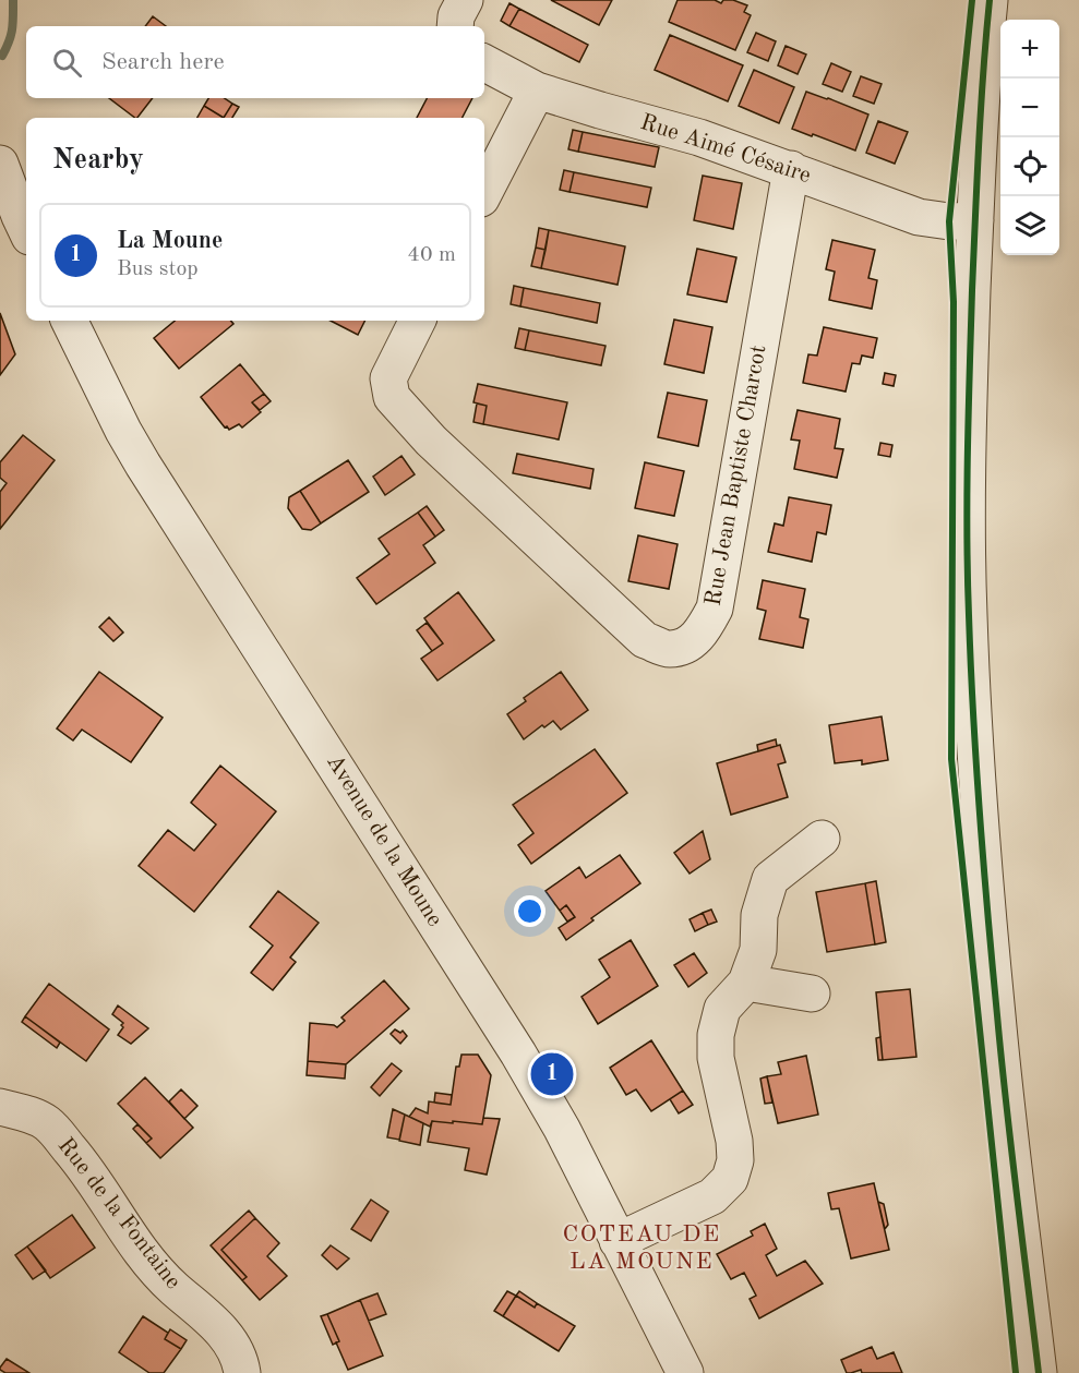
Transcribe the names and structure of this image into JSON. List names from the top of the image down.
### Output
{
  "streets": {
    "street": [
      "Rue Aimé Césaire",
      "Rue Jean Baptiste Charcot",
      "Avenue de la Moune",
      "Rue de la Fontaine"
    ]
  },
  "crossings": [
    ["Rue Aimé Césaire", "Rue Jean Baptiste Charcot"]
  ],
  "districts": ["COTEAU DE LA MOUNE"],
  "page": {
    "map_buttons": ["+", "−"],
    "search": "Search here",
    "heading": "Nearby",
    "list": [
      {
        "mark": "1",
        "name": "La Moune",
        "note": "Bus stop",
        "value": "40 m"
      }
    ],
    "pins": "1"
  }
}
